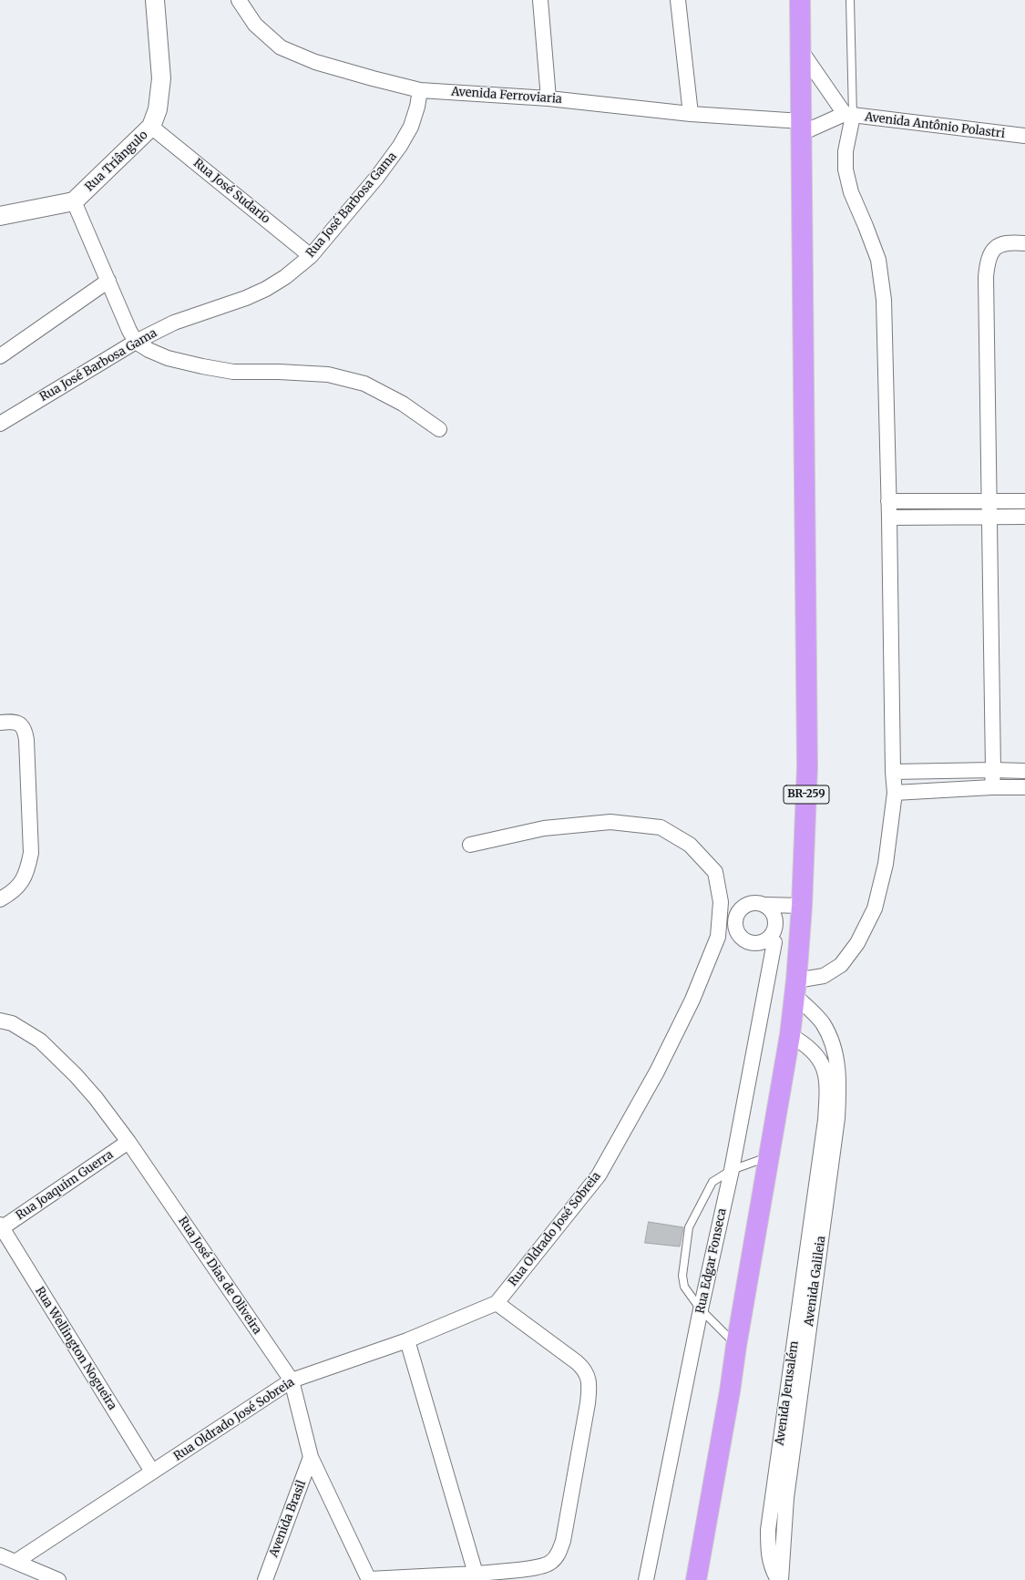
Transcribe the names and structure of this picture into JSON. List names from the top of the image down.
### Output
{
  "streets": {
    "highway": ["BR-259"],
    "street": [
      "Avenida Ferroviaria",
      "Avenida Antônio Polastri",
      "Rua Triângulo",
      "Rua José Sudario",
      "Rua José Barbosa Gama",
      "Rua Joaquim Guerra",
      "Rua Oldrado José Sobreia",
      "Rua Edgar Fonseca",
      "Rua José Dias de Oliveira",
      "Avenida Galileia",
      "Rua Wellington Nogueira",
      "Avenida Jerusalém",
      "Avenida Brasil"
    ]
  },
  "crossings": [
    ["Avenida Ferroviaria", "Rua José Barbosa Gama"],
    ["Avenida Ferroviaria", "BR-259"],
    ["Rua Triângulo", "Rua José Sudario"],
    ["Rua José Sudario", "Rua José Barbosa Gama"],
    ["BR-259", "Avenida Galileia"],
    ["BR-259", "Avenida Jerusalém"],
    ["Rua Joaquim Guerra", "Rua José Dias de Oliveira"],
    ["Rua Joaquim Guerra", "Rua Wellington Nogueira"],
    ["Rua Oldrado José Sobreia", "Rua José Dias de Oliveira"],
    ["Rua Oldrado José Sobreia", "Rua Wellington Nogueira"],
    ["Rua José Dias de Oliveira", "Avenida Brasil"],
    ["Avenida Galileia", "Avenida Jerusalém"]
  ]
}
